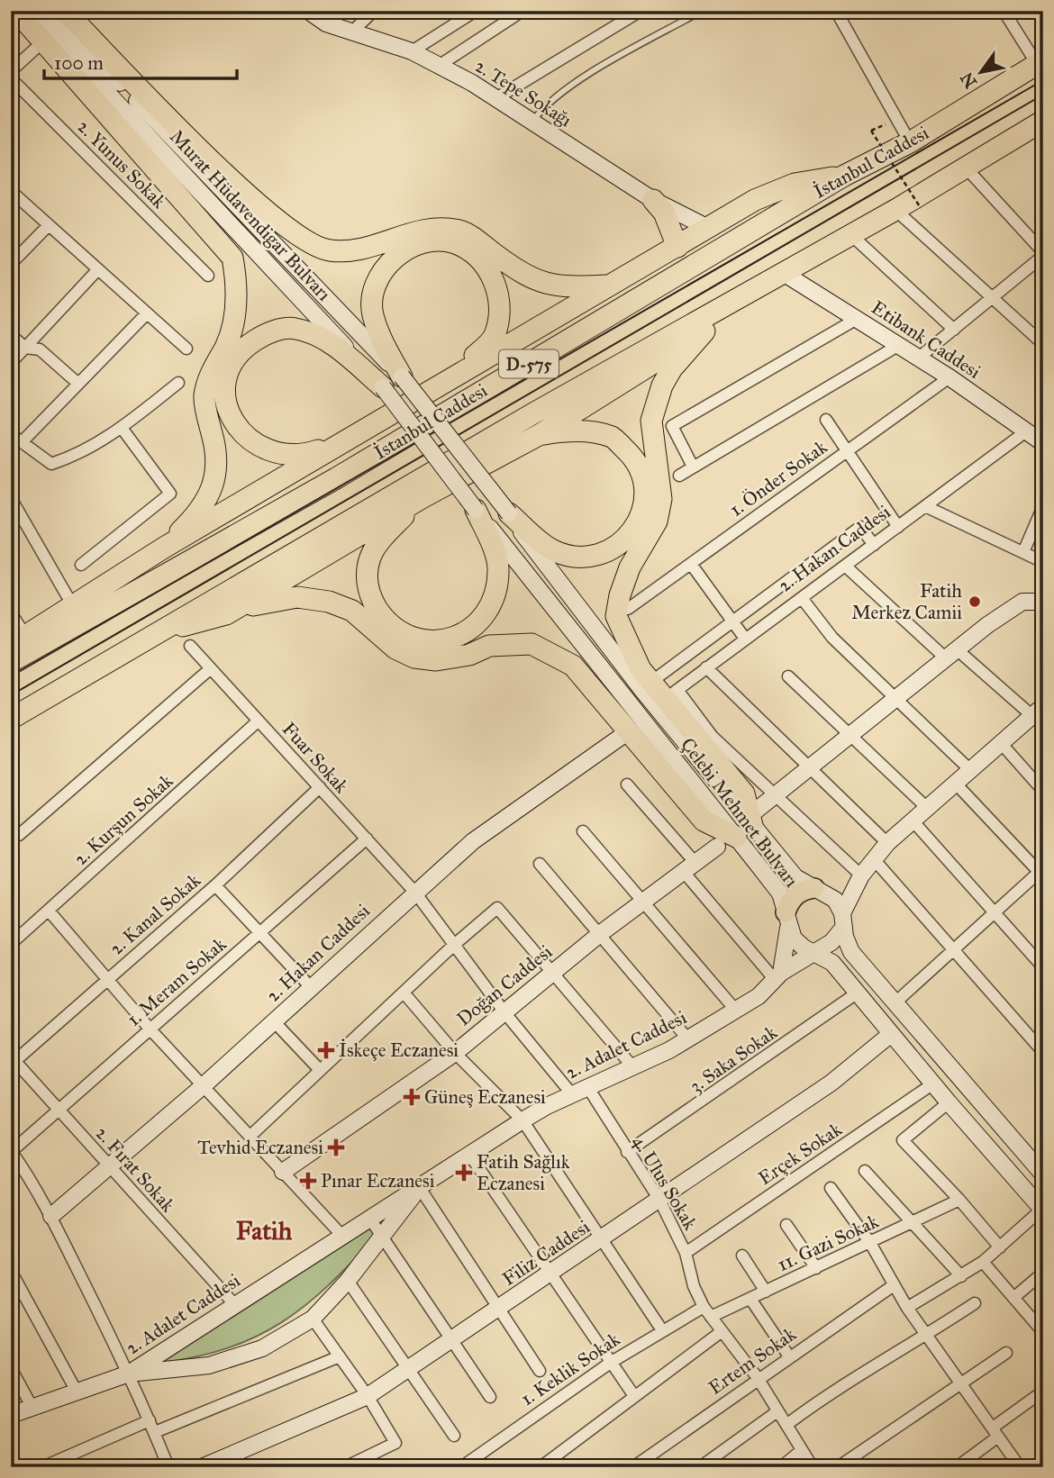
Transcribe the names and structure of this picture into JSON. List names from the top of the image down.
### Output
{
  "streets": {
    "highway": ["İstanbul Caddesi", "D-575"],
    "main road": [
      "2. Tepe Sokağı",
      "Murat Hüdavendigar Bulvarı",
      "Etibank Caddesi",
      "2. Hakan Caddesi",
      "Çelebi Mehmet Bulvarı",
      "Doğan Caddesi",
      "2. Adalet Caddesi",
      "Filiz Caddesi"
    ],
    "street": [
      "2. Yunus Sokak",
      "1. Önder Sokak",
      "Fuar Sokak",
      "2. Kurşun Sokak",
      "2. Kanal Sokak",
      "1. Meram Sokak",
      "3. Saka Sokak",
      "Erçek Sokak",
      "2. Fırat Sokak",
      "4. Ulus Sokak",
      "11. Gazi Sokak",
      "Ertem Sokak",
      "1. Keklik Sokak"
    ]
  },
  "crossings": [
    ["Murat Hüdavendigar Bulvarı", "Çelebi Mehmet Bulvarı"],
    ["Etibank Caddesi", "1. Önder Sokak"],
    ["Etibank Caddesi", "2. Hakan Caddesi"],
    ["2. Hakan Caddesi", "Fuar Sokak"],
    ["2. Hakan Caddesi", "2. Fırat Sokak"],
    ["Fuar Sokak", "2. Kurşun Sokak"],
    ["Fuar Sokak", "2. Kanal Sokak"],
    ["Fuar Sokak", "1. Meram Sokak"],
    ["Fuar Sokak", "Doğan Caddesi"],
    ["Fuar Sokak", "2. Adalet Caddesi"],
    ["Çelebi Mehmet Bulvarı", "2. Adalet Caddesi"],
    ["Çelebi Mehmet Bulvarı", "3. Saka Sokak"],
    ["Çelebi Mehmet Bulvarı", "Erçek Sokak"],
    ["Çelebi Mehmet Bulvarı", "Filiz Caddesi"],
    ["2. Kanal Sokak", "2. Fırat Sokak"],
    ["1. Meram Sokak", "2. Fırat Sokak"],
    ["2. Adalet Caddesi", "2. Fırat Sokak"],
    ["2. Adalet Caddesi", "4. Ulus Sokak"],
    ["3. Saka Sokak", "4. Ulus Sokak"],
    ["Erçek Sokak", "4. Ulus Sokak"],
    ["4. Ulus Sokak", "11. Gazi Sokak"],
    ["4. Ulus Sokak", "Filiz Caddesi"],
    ["4. Ulus Sokak", "Ertem Sokak"],
    ["4. Ulus Sokak", "1. Keklik Sokak"]
  ],
  "districts": ["Fatih"],
  "places": {
    "other": ["Fatih Merkez Camii"],
    "health": [
      "İskeçe Eczanesi",
      "Güneş Eczanesi",
      "Tevhid Eczanesi",
      "Fatih Sağlık Eczanesi",
      "Pınar Eczanesi"
    ]
  },
  "scale_bar": "100 m",
  "north": "bottom left"
}
